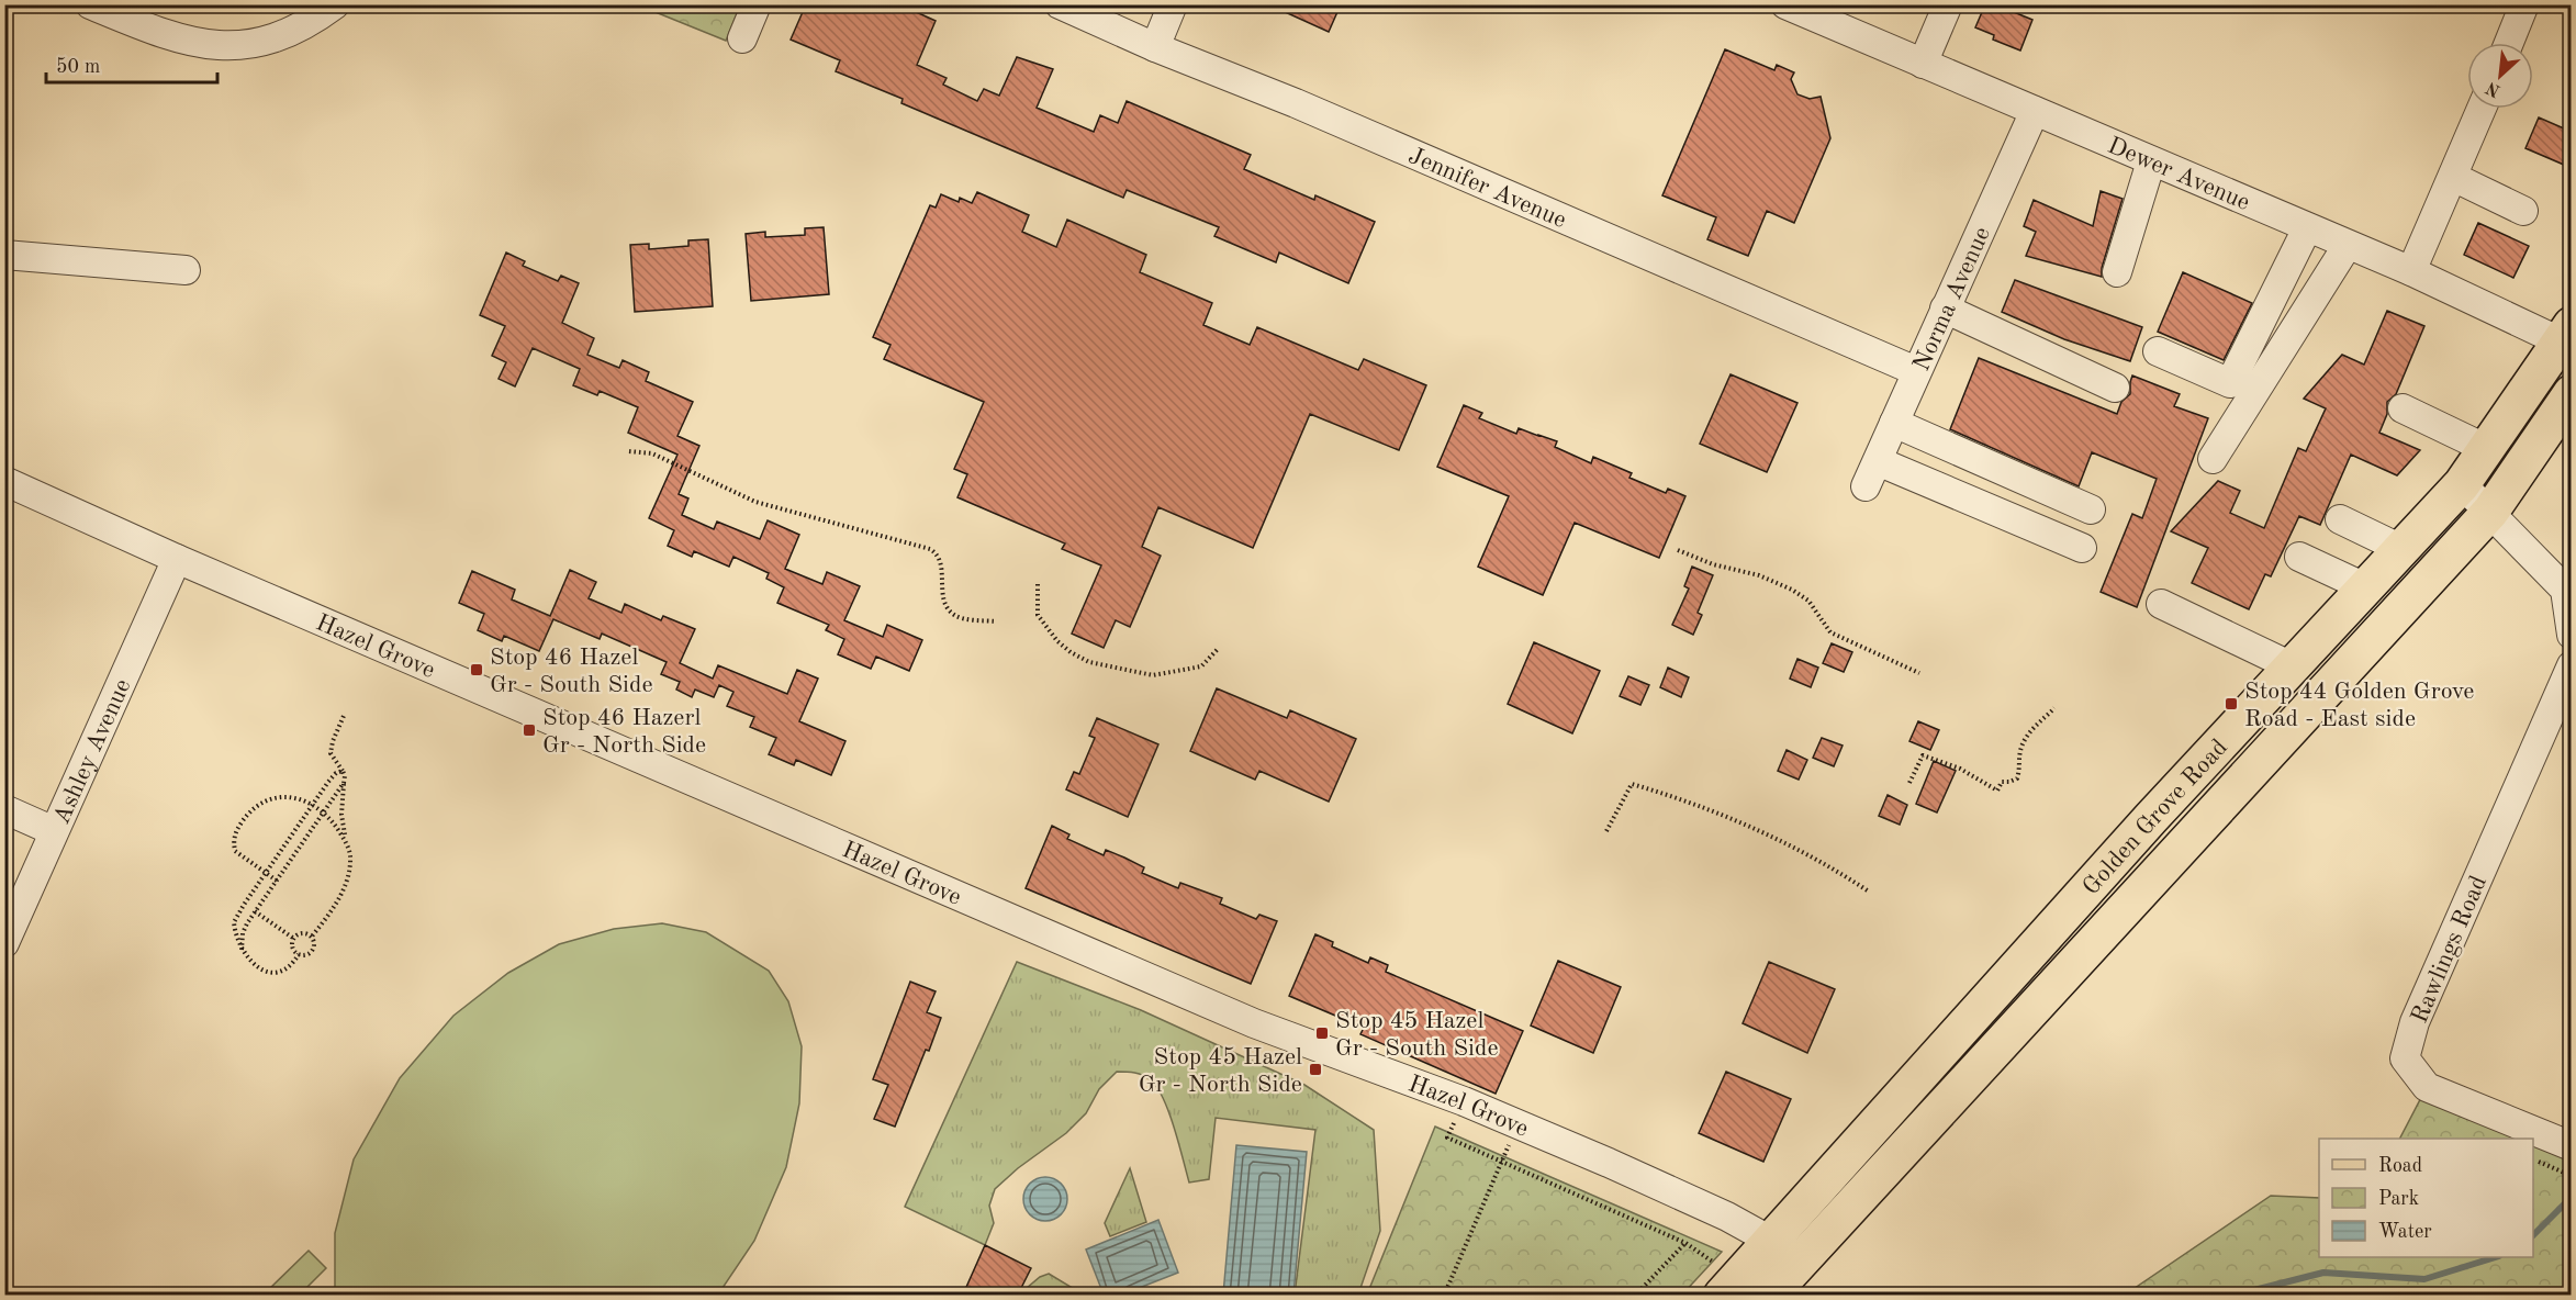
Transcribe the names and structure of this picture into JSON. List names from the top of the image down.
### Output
{
  "streets": {
    "main road": ["Golden Grove Road"],
    "street": [
      "Dewer Avenue",
      "Jennifer Avenue",
      "Norma Avenue",
      "Hazel Grove",
      "Ashley Avenue",
      "Rawlings Road"
    ]
  },
  "crossings": [
    ["Dewer Avenue", "Norma Avenue"],
    ["Dewer Avenue", "Golden Grove Road"],
    ["Jennifer Avenue", "Norma Avenue"],
    ["Hazel Grove", "Ashley Avenue"],
    ["Hazel Grove", "Golden Grove Road"]
  ],
  "places": {
    "transit": [
      "Stop 46 Hazel Gr - South Side",
      "Stop 44 Golden Grove Road - East side",
      "Stop 46 Hazerl Gr - North Side",
      "Stop 45 Hazel Gr - South Side",
      "Stop 45 Hazel Gr - North Side"
    ]
  },
  "legend": ["Road", "Park", "Water"],
  "scale_bar": "50 m",
  "north": "bottom left"
}
